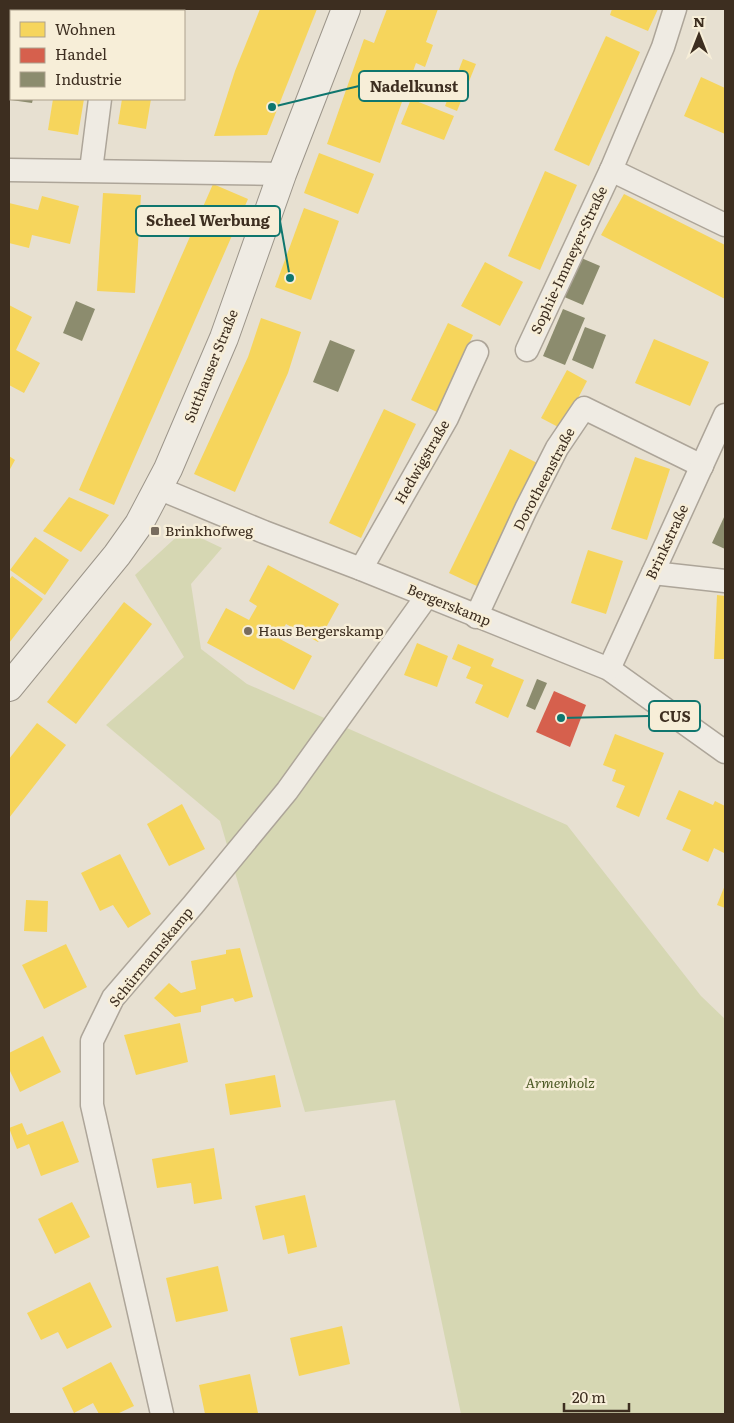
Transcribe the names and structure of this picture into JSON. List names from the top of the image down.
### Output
{
  "streets": {
    "street": [
      "Sophie-Immeyer-Straße",
      "Sutthauser Straße",
      "Hedwigstraße",
      "Dorotheenstraße",
      "Brinkstraße",
      "Bergerskamp",
      "Schürmannskamp"
    ]
  },
  "crossings": [
    ["Sutthauser Straße", "Bergerskamp"],
    ["Hedwigstraße", "Bergerskamp"],
    ["Dorotheenstraße", "Brinkstraße"],
    ["Dorotheenstraße", "Bergerskamp"],
    ["Brinkstraße", "Bergerskamp"],
    ["Bergerskamp", "Schürmannskamp"]
  ],
  "parks": ["Armenholz"],
  "places": {
    "other": [
      "Nadelkunst",
      "Scheel Werbung",
      "Haus Bergerskamp",
      "CUS"
    ],
    "transit": ["Brinkhofweg"]
  },
  "legend": ["Wohnen", "Handel", "Industrie"],
  "scale_bar": "20 m",
  "north": "top"
}
